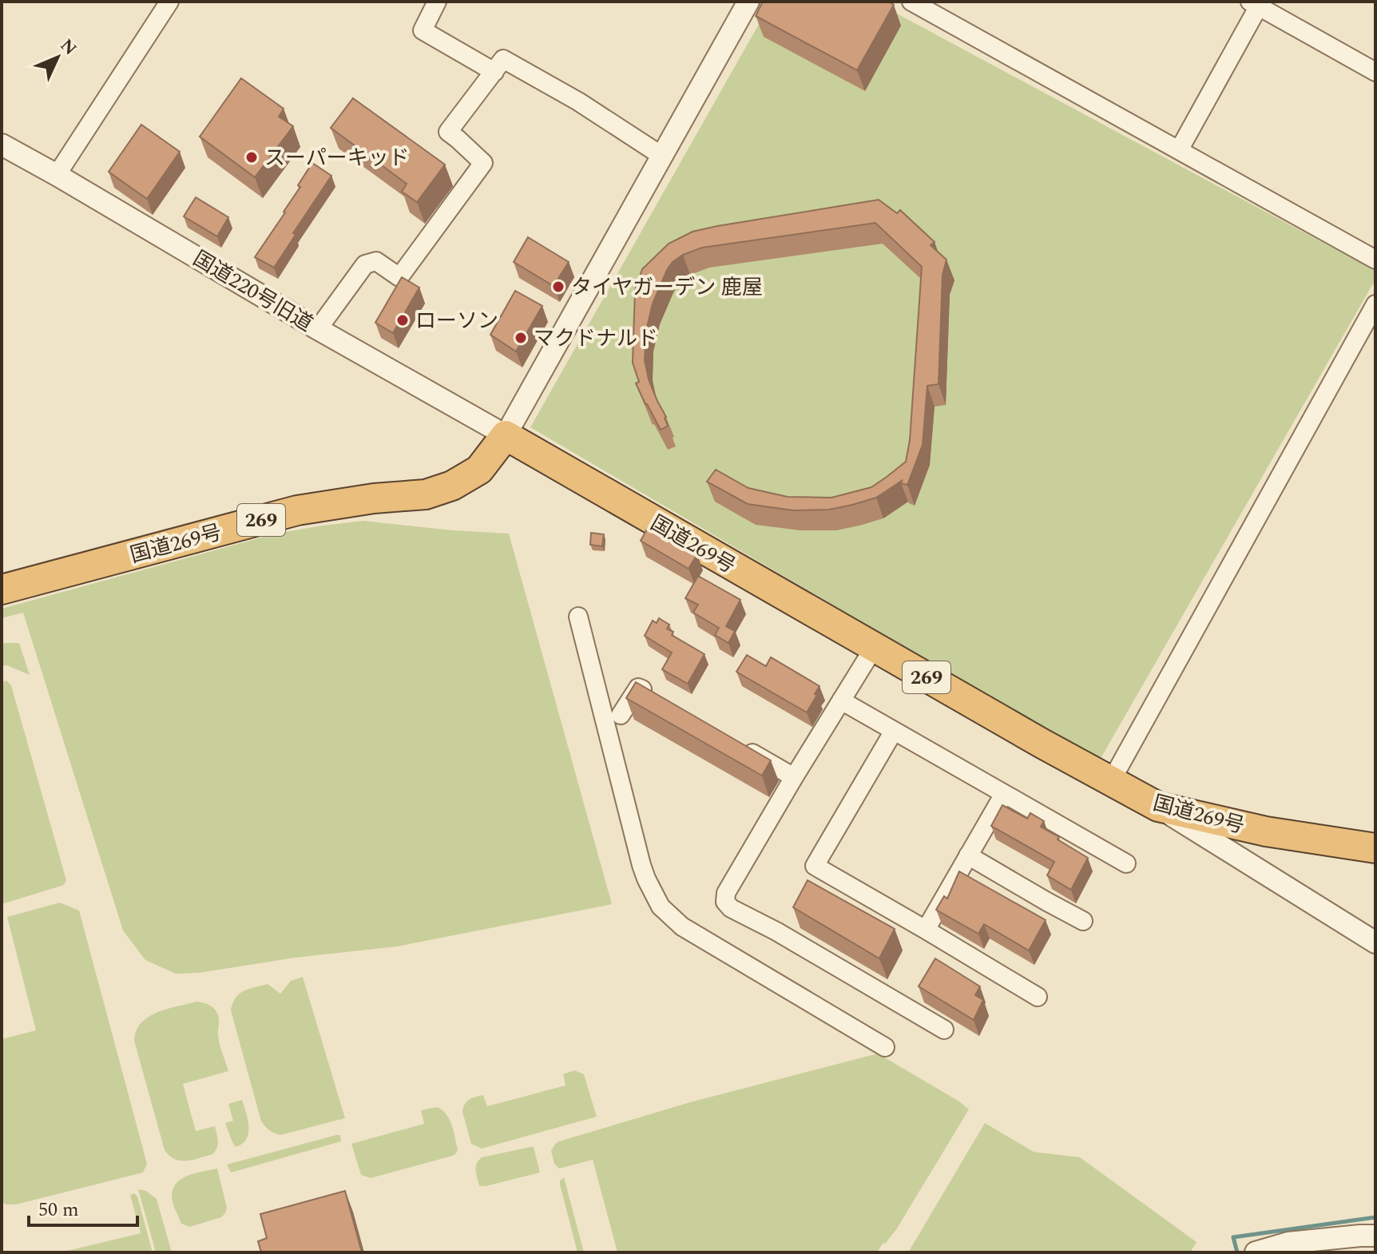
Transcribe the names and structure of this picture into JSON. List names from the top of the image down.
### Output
{
  "streets": {
    "highway": ["269", "国道269号"],
    "street": ["国道220号旧道"]
  },
  "crossings": [
    ["国道220号旧道", "国道269号"]
  ],
  "places": [
    "スーパーキッド",
    "タイヤガーデン 鹿屋",
    "ローソン",
    "マクドナルド"
  ],
  "scale_bar": "50 m",
  "north": "top right"
}
